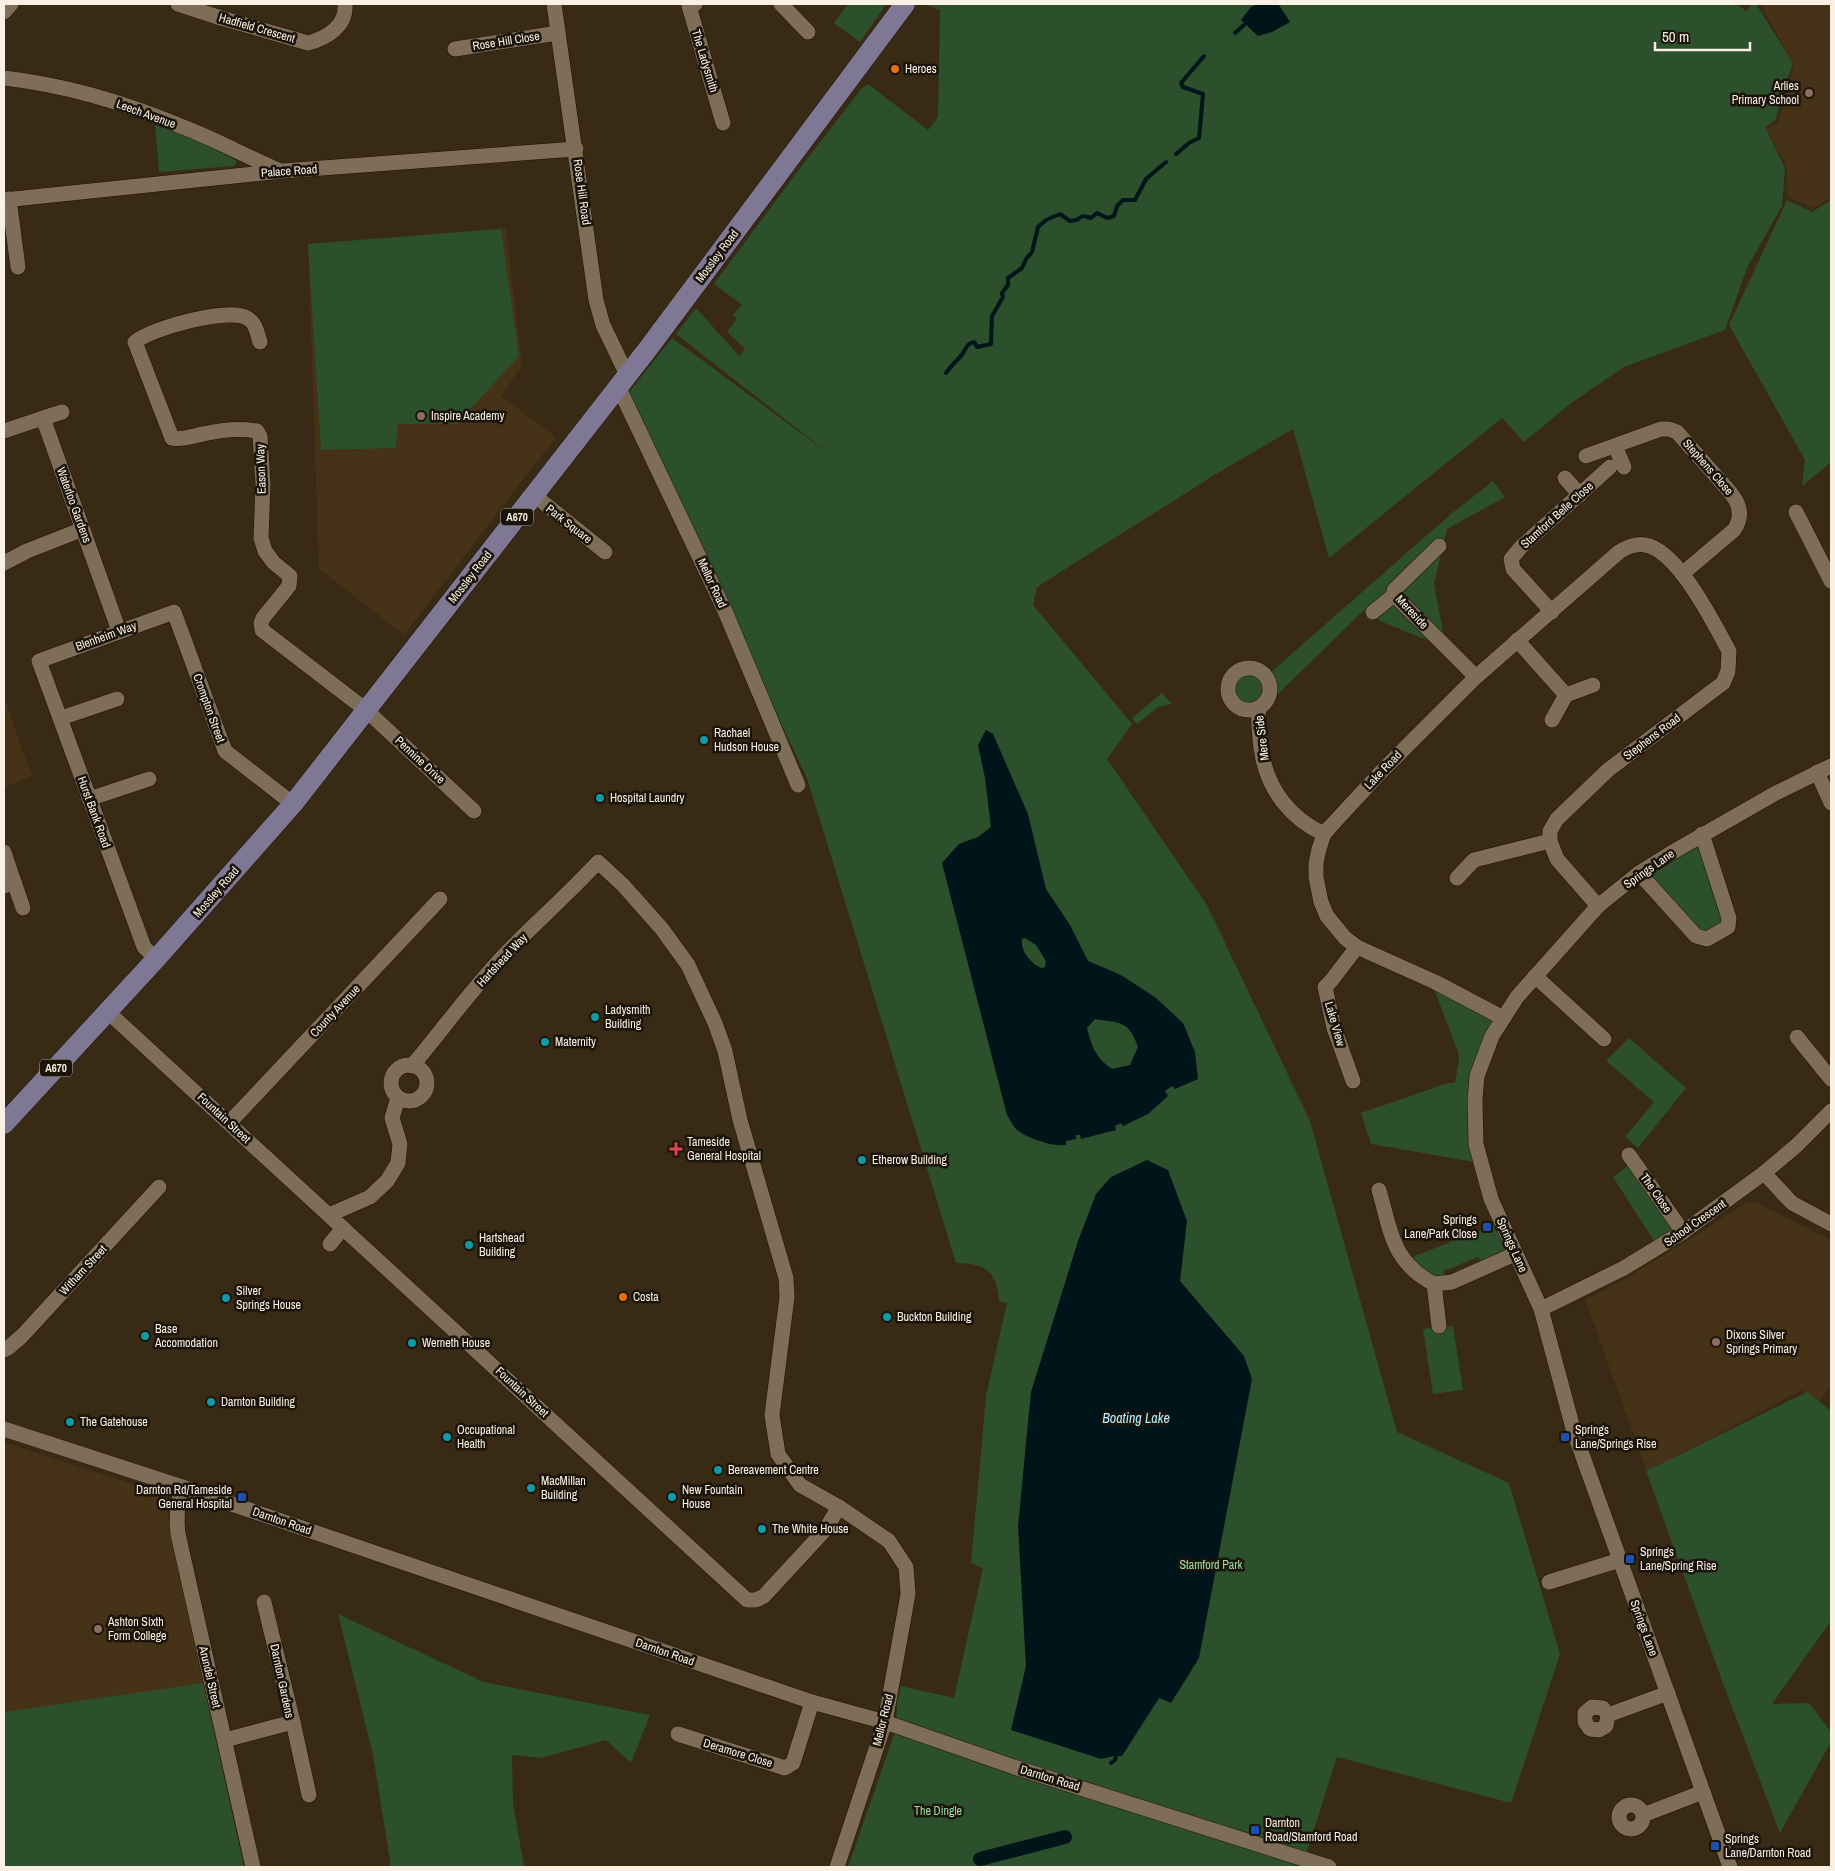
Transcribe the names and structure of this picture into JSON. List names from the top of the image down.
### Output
{
  "streets": {
    "main road": ["Mossley Road", "A670"],
    "street": [
      "Hadfield Crescent",
      "Rose Hill Close",
      "The Ladysmith",
      "Leech Avenue",
      "Palace Road",
      "Rose Hill Road",
      "Stephens Close",
      "Eason Way",
      "Waterloo Gardens",
      "Stamford Belle Close",
      "Park Square",
      "Mellor Road",
      "Mereside",
      "Blenheim Way",
      "Crompton Street",
      "Stephens Road",
      "Mere Side",
      "Pennine Drive",
      "Lake Road",
      "Hurst Bank Road",
      "Springs Lane",
      "Hartshead Way",
      "County Avenue",
      "Lake View",
      "Fountain Street",
      "The Close",
      "School Crescent",
      "Witham Street",
      "Darnton Road",
      "Arundel Street",
      "Darnton Gardens",
      "Deramore Close"
    ]
  },
  "crossings": [
    ["Rose Hill Close", "Rose Hill Road"],
    ["Leech Avenue", "Palace Road"],
    ["Palace Road", "Rose Hill Road"],
    ["Rose Hill Road", "Mossley Road"],
    ["Rose Hill Road", "Mellor Road"],
    ["Mossley Road", "Eason Way"],
    ["Mossley Road", "Park Square"],
    ["Mossley Road", "Mellor Road"],
    ["Mossley Road", "Crompton Street"],
    ["Mossley Road", "Pennine Drive"],
    ["Mossley Road", "Hurst Bank Road"],
    ["Mossley Road", "Fountain Street"],
    ["Stephens Close", "Stamford Belle Close"],
    ["Stephens Close", "Stephens Road"],
    ["Eason Way", "Pennine Drive"],
    ["Waterloo Gardens", "Blenheim Way"],
    ["Stamford Belle Close", "Lake Road"],
    ["Mellor Road", "Hartshead Way"],
    ["Mellor Road", "Fountain Street"],
    ["Mellor Road", "Darnton Road"],
    ["Mereside", "Lake Road"],
    ["Blenheim Way", "Crompton Street"],
    ["Blenheim Way", "Hurst Bank Road"],
    ["Stephens Road", "Lake Road"],
    ["Mere Side", "Lake Road"],
    ["Lake Road", "Springs Lane"],
    ["Lake Road", "Lake View"],
    ["Springs Lane", "School Crescent"],
    ["Hartshead Way", "Fountain Street"],
    ["County Avenue", "Fountain Street"],
    ["The Close", "School Crescent"],
    ["Darnton Road", "Arundel Street"],
    ["Darnton Road", "Deramore Close"],
    ["Arundel Street", "Darnton Gardens"]
  ],
  "water": ["Boating Lake"],
  "parks": ["Stamford Park", "The Dingle"],
  "places": {
    "other": [
      "Heroes",
      "Arlies Primary School",
      "Inspire Academy",
      "Rachael Hudson House",
      "Hospital Laundry",
      "Ladysmith Building",
      "Maternity",
      "Etherow Building",
      "Hartshead Building",
      "Costa",
      "Silver Springs House",
      "Buckton Building",
      "Base Accomodation",
      "Dixons Silver Springs Primary",
      "Werneth House",
      "Darnton Building",
      "The Gatehouse",
      "Occupational Health",
      "Bereavement Centre",
      "MacMillan Building",
      "New Fountain House",
      "The White House",
      "Ashton Sixth Form College"
    ],
    "health": ["Tameside General Hospital"],
    "transit": [
      "Springs Lane/Park Close",
      "Springs Lane/Springs Rise",
      "Darnton Rd/Tameside General Hospital",
      "Springs Lane/Spring Rise",
      "Darnton Road/Stamford Road",
      "Springs Lane/Darnton Road"
    ]
  },
  "scale_bar": "50 m"
}
